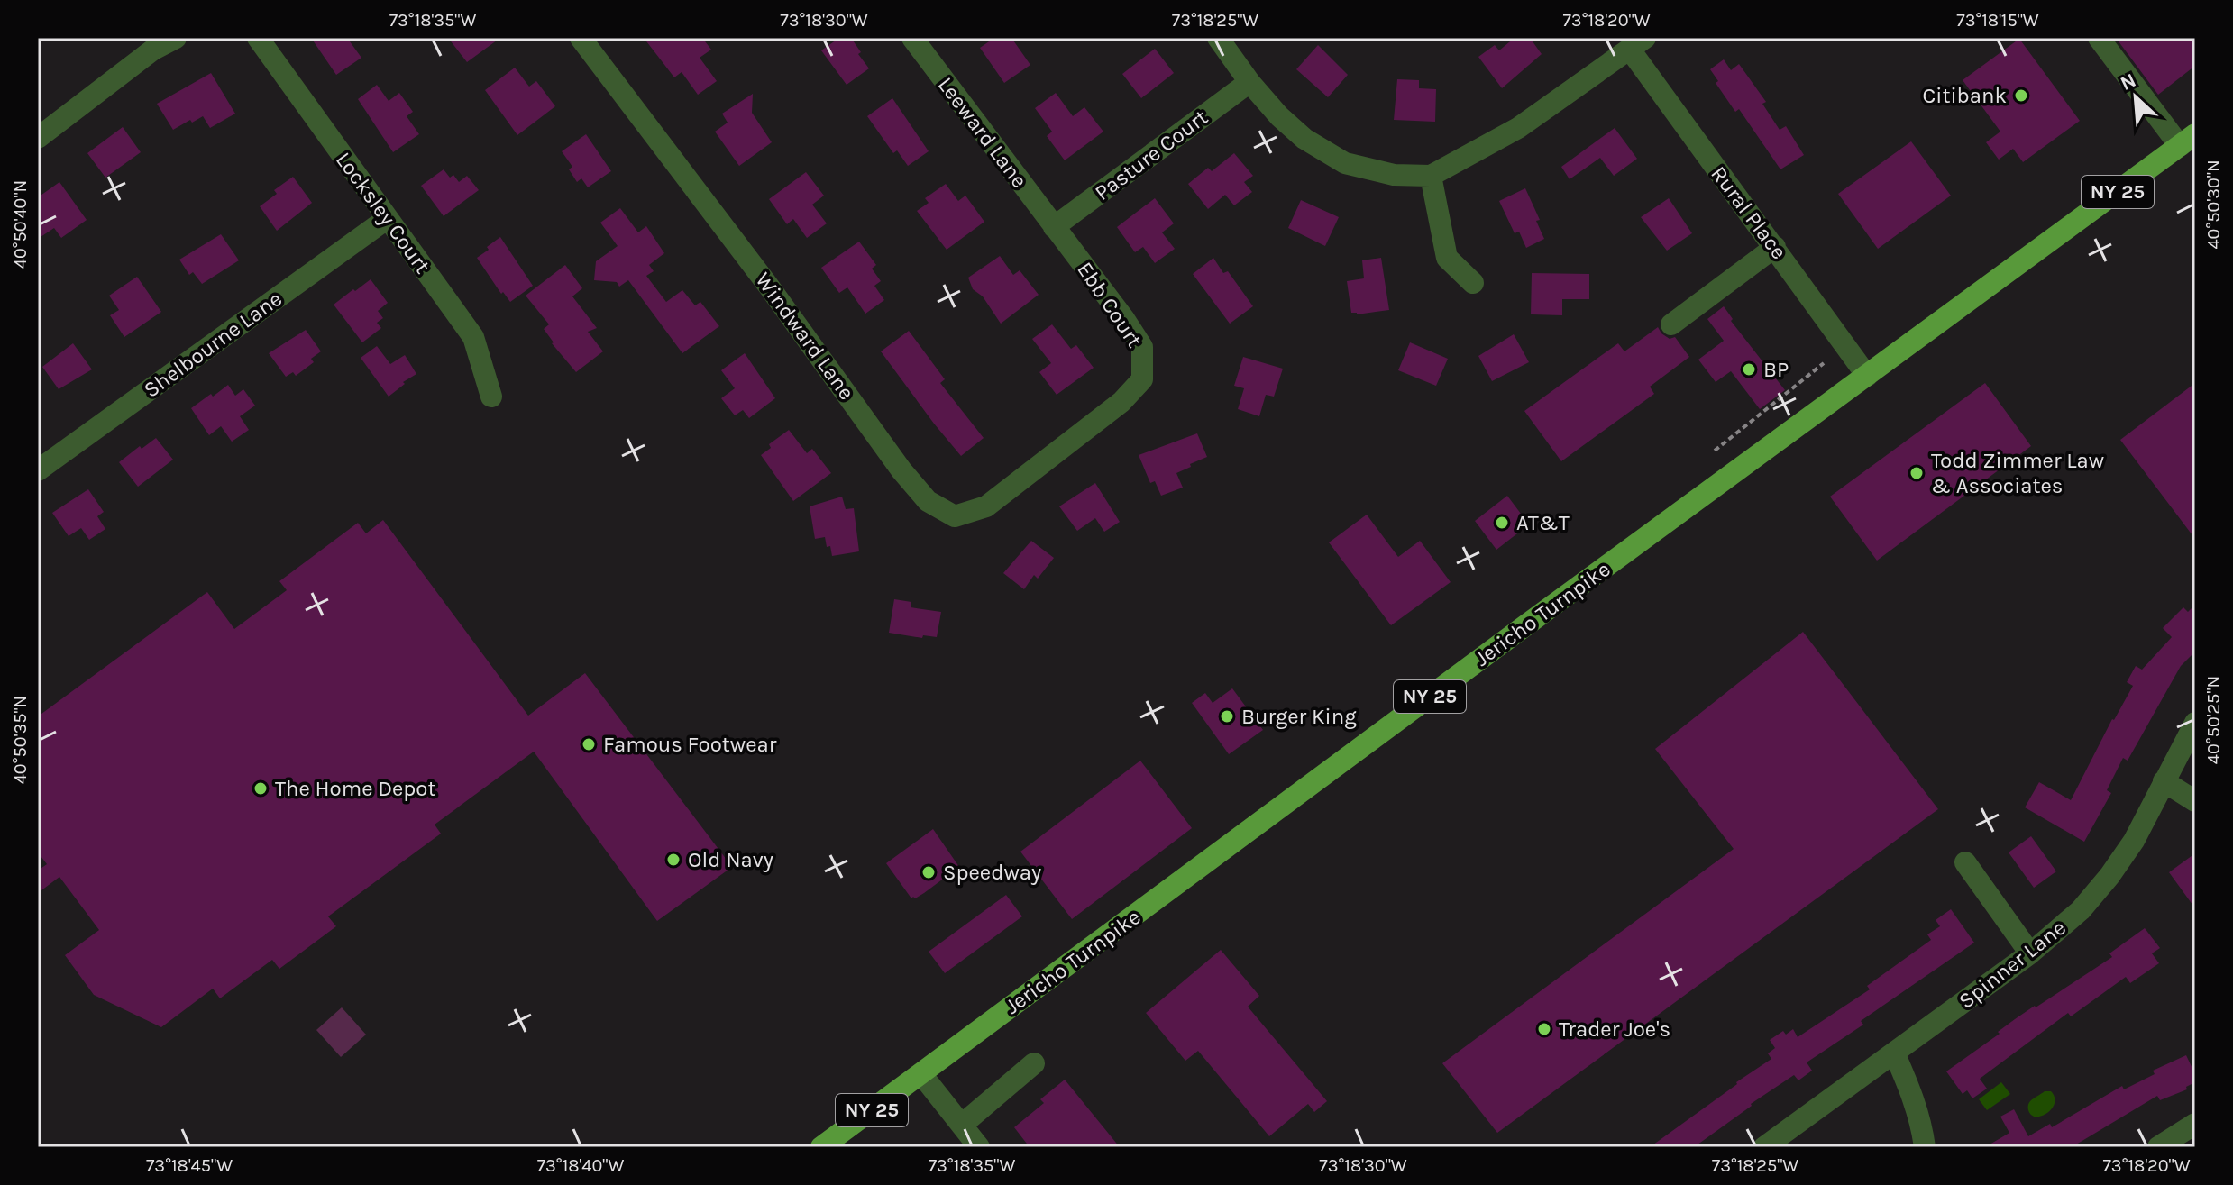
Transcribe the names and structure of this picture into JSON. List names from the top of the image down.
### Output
{
  "streets": {
    "main road": ["NY 25", "Jericho Turnpike"],
    "street": [
      "Leeward Lane",
      "Pasture Court",
      "Locksley Court",
      "Rural Place",
      "Ebb Court",
      "Windward Lane",
      "Shelbourne Lane",
      "Spinner Lane"
    ]
  },
  "crossings": [
    ["Leeward Lane", "Pasture Court"],
    ["Leeward Lane", "Ebb Court"],
    ["Pasture Court", "Ebb Court"],
    ["Locksley Court", "Shelbourne Lane"],
    ["Rural Place", "Jericho Turnpike"],
    ["Ebb Court", "Windward Lane"]
  ],
  "places": [
    "Citibank",
    "BP",
    "Todd Zimmer Law & Associates",
    "AT&T",
    "Burger King",
    "Famous Footwear",
    "The Home Depot",
    "Old Navy",
    "Speedway",
    "Trader Joe's"
  ],
  "north": "top left",
  "coordinates": [
    "73°18'35\"W",
    "73°18'30\"W",
    "73°18'25\"W",
    "73°18'20\"W",
    "73°18'15\"W",
    "40°50'30\"N",
    "40°50'40\"N",
    "40°50'25\"N",
    "40°50'35\"N",
    "73°18'45\"W",
    "73°18'40\"W"
  ]
}
